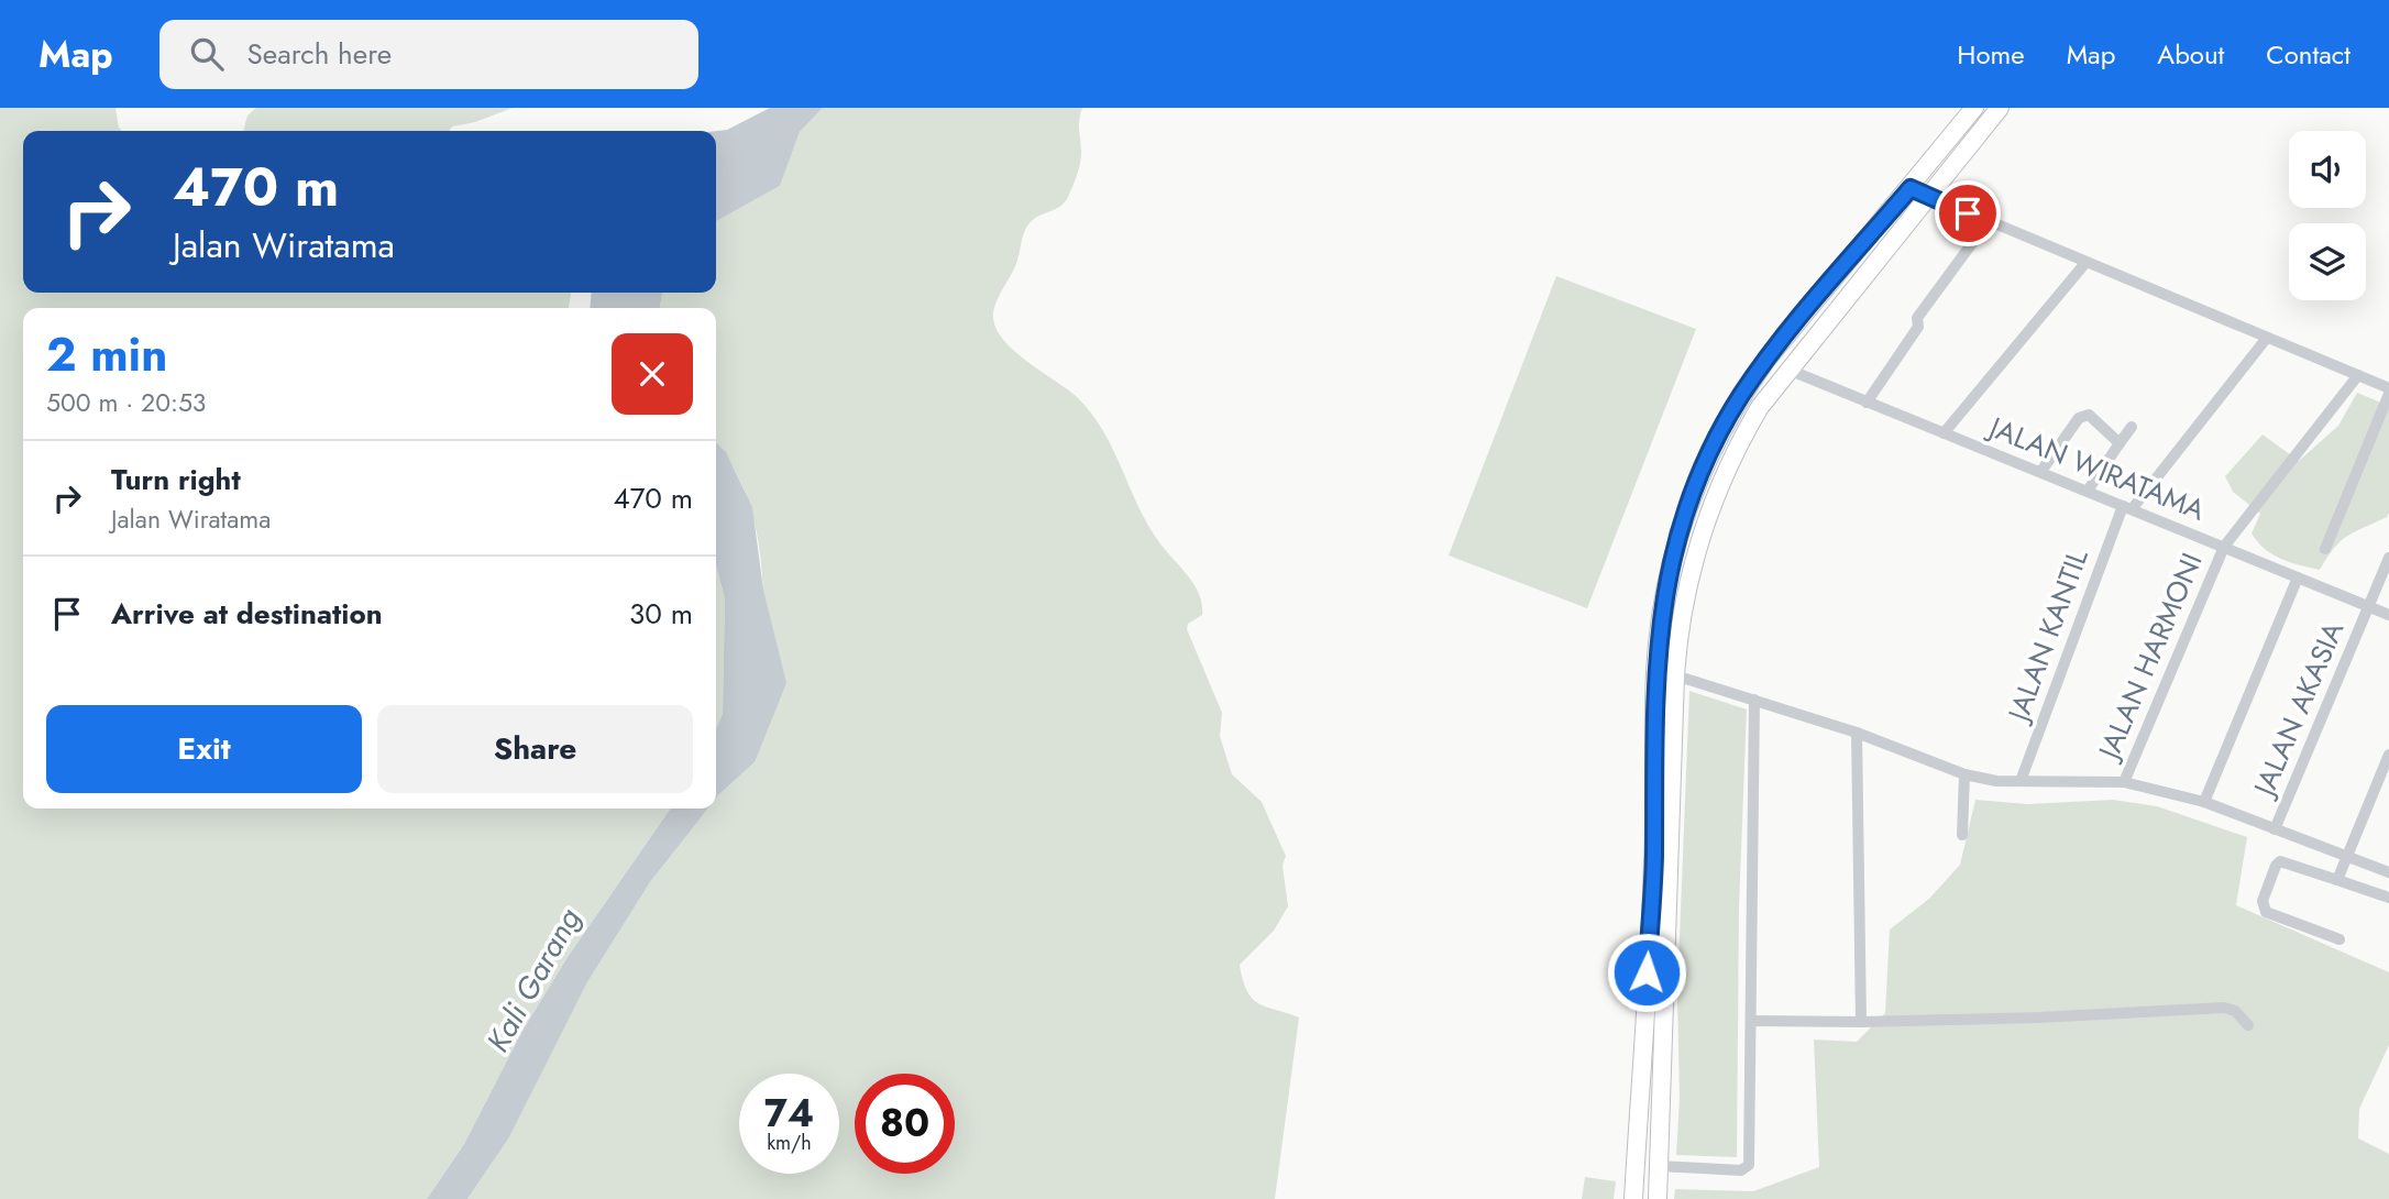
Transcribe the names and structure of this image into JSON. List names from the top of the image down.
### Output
{
  "streets": {
    "street": [
      "JALAN WIRATAMA",
      "JALAN KANTIL",
      "JALAN HARMONI",
      "JALAN AKASIA"
    ]
  },
  "crossings": [
    ["JALAN WIRATAMA", "JALAN KANTIL"],
    ["JALAN WIRATAMA", "JALAN HARMONI"],
    ["JALAN WIRATAMA", "JALAN AKASIA"]
  ],
  "water": ["Kali Garang"],
  "page": {
    "header": "Map",
    "search": "Search here",
    "nav": [
      "Home",
      "Map",
      "About",
      "Contact"
    ],
    "turn": ["470 m", "Jalan Wiratama"],
    "heading": ["2 min", "500 m · 20:53"],
    "list": [
      {
        "name": "Turn right",
        "note": "Jalan Wiratama",
        "value": "470 m"
      },
      {
        "name": "Arrive at destination",
        "value": "30 m"
      }
    ],
    "buttons": ["Exit", "Share"],
    "speed": "74 km/h",
    "limit": "80"
  }
}
